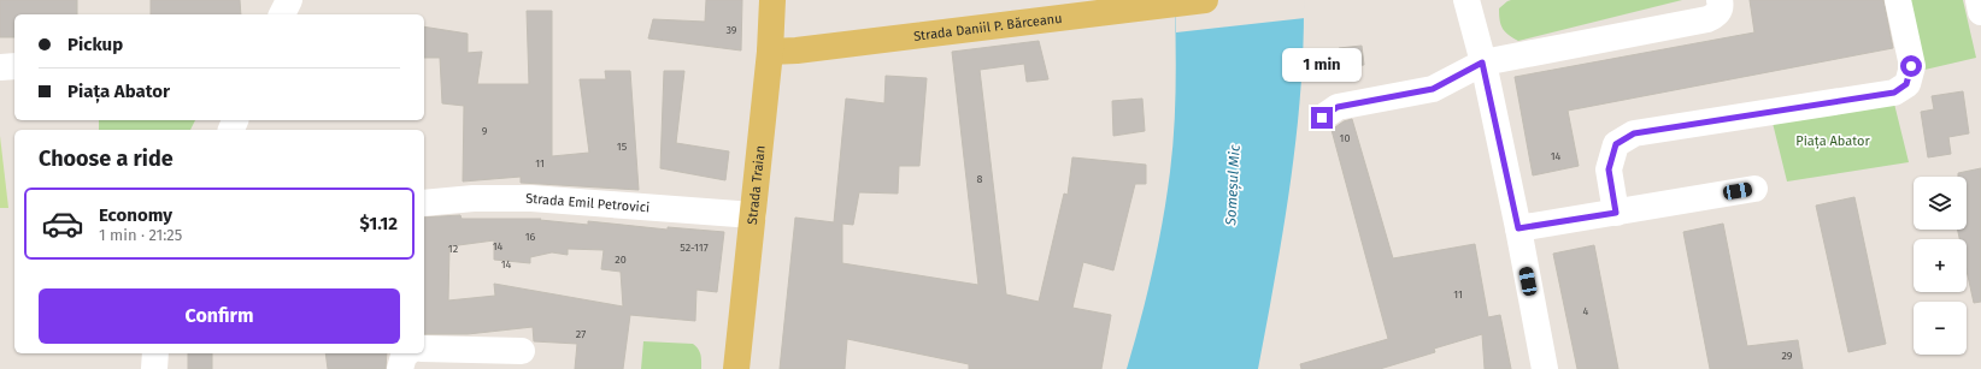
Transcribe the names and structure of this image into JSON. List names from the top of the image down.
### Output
{
  "streets": {
    "main road": ["Strada Daniil P. Bărceanu", "Strada Traian"],
    "street": ["Strada Emil Petrovici"]
  },
  "crossings": [
    ["Strada Daniil P. Bărceanu", "Strada Traian"],
    ["Strada Traian", "Strada Emil Petrovici"]
  ],
  "water": ["Someșul Mic"],
  "parks": ["Piața Abator"],
  "house_numbers": [
    "39",
    "9",
    "10",
    "15",
    "14",
    "11",
    "8",
    "16",
    "14",
    "52-117",
    "12",
    "20",
    "14",
    "11",
    "4",
    "27",
    "29"
  ],
  "page": {
    "banner": ["Pickup", "Piața Abator"],
    "bubble": "1 min",
    "heading": "Choose a ride",
    "map_buttons": ["+", "−"],
    "list": [
      {
        "name": "Economy",
        "note": "1 min · 21:25",
        "value": "$1.12"
      }
    ],
    "buttons": "Confirm"
  }
}
